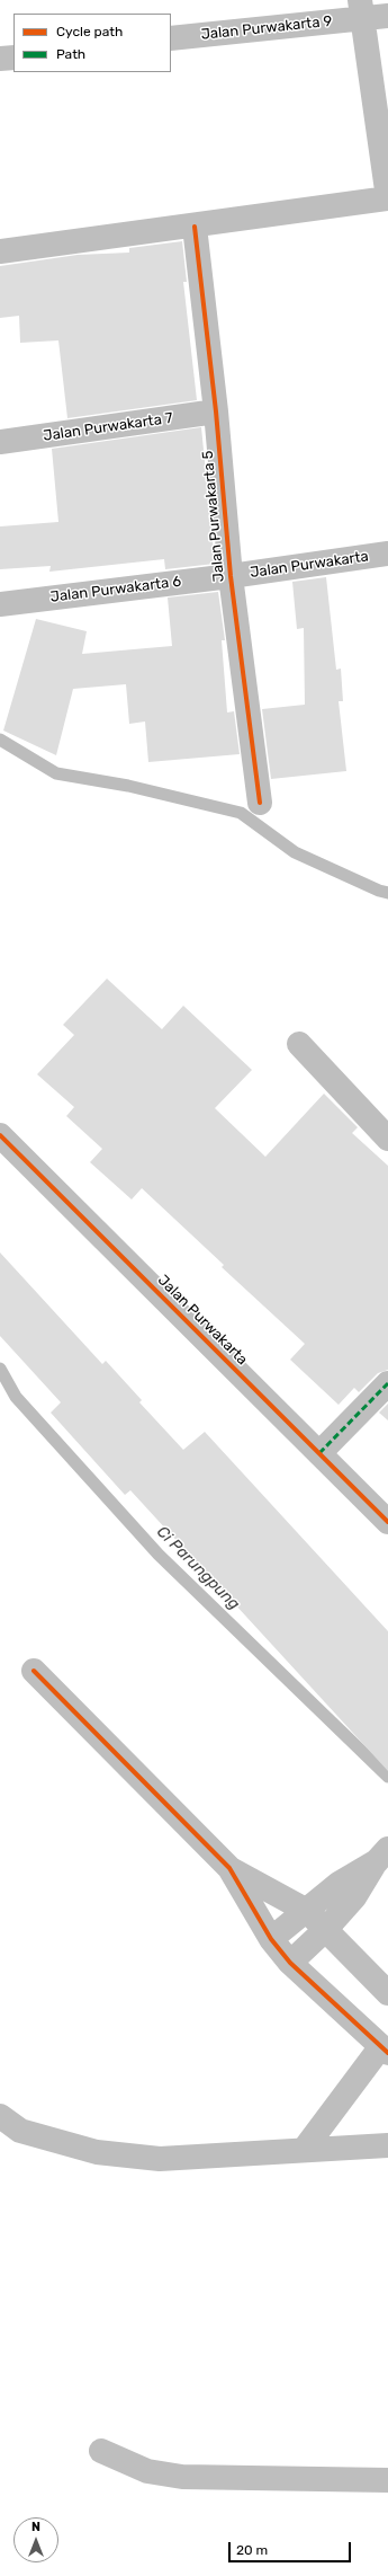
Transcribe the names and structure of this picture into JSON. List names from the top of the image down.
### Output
{
  "streets": {
    "street": [
      "Jalan Purwakarta 9",
      "Jalan Purwakarta 7",
      "Jalan Purwakarta 5",
      "Jalan Purwakarta",
      "Jalan Purwakarta 6"
    ]
  },
  "crossings": [
    ["Jalan Purwakarta 7", "Jalan Purwakarta 5"],
    ["Jalan Purwakarta 5", "Jalan Purwakarta"],
    ["Jalan Purwakarta 5", "Jalan Purwakarta 6"],
    ["Jalan Purwakarta", "Jalan Purwakarta 6"]
  ],
  "water": ["Ci Parungpung"],
  "legend": ["Cycle path", "Path"],
  "scale_bar": "20 m",
  "north": "top"
}
